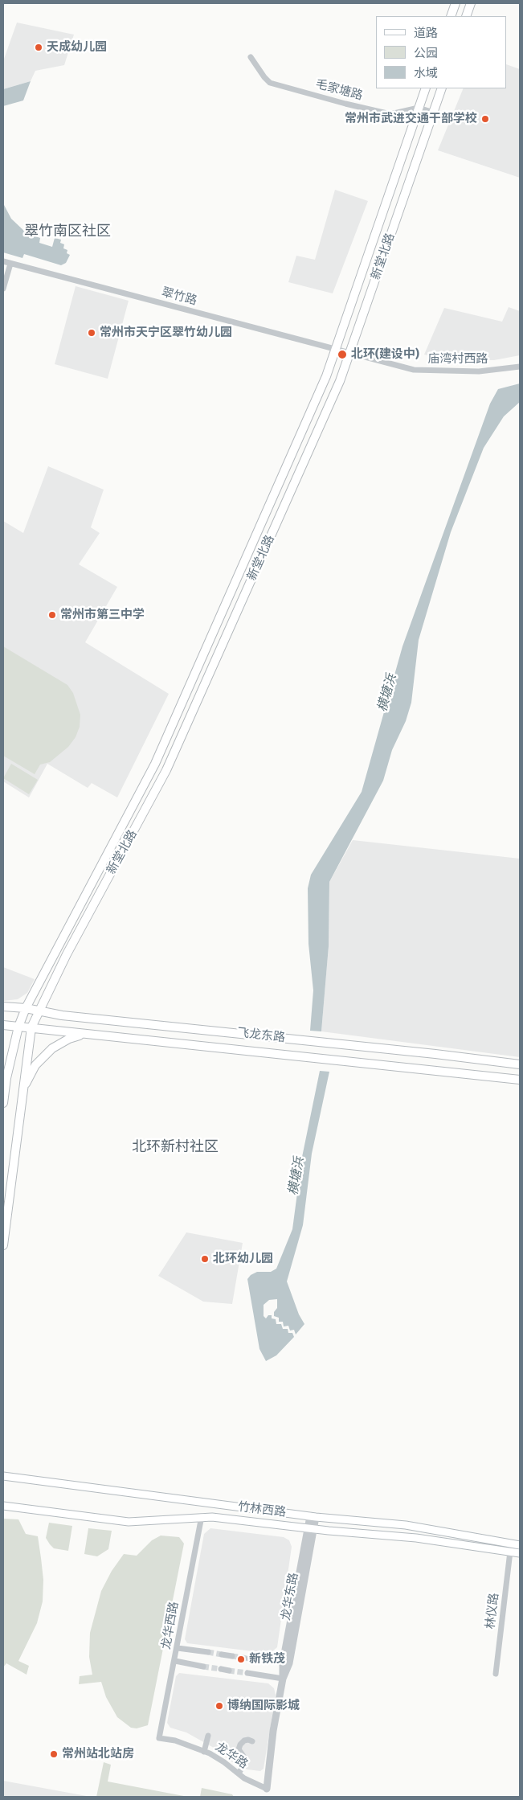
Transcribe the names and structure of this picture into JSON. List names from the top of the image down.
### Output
{
  "streets": {
    "main road": ["新堂北路", "飞龙东路", "竹林西路"],
    "street": [
      "毛家塘路",
      "翠竹路",
      "庙湾村西路",
      "龙华东路",
      "林仪路",
      "龙华西路",
      "龙华路"
    ]
  },
  "crossings": [
    ["毛家塘路", "新堂北路"],
    ["新堂北路", "翠竹路"],
    ["新堂北路", "庙湾村西路"],
    ["新堂北路", "飞龙东路"],
    ["翠竹路", "庙湾村西路"],
    ["竹林西路", "龙华东路"],
    ["竹林西路", "林仪路"],
    ["竹林西路", "龙华西路"],
    ["龙华东路", "龙华路"],
    ["龙华西路", "龙华路"]
  ],
  "districts": ["翠竹南区社区", "北环新村社区"],
  "water": ["横塘浜"],
  "places": [
    "天成幼儿园",
    "常州市武进交通干部学校",
    "常州市天宁区翠竹幼儿园",
    "北环(建设中)",
    "常州市第三中学",
    "北环幼儿园",
    "新铁茂",
    "博纳国际影城",
    "常州站北站房"
  ],
  "legend": ["道路", "公园", "水域"]
}
